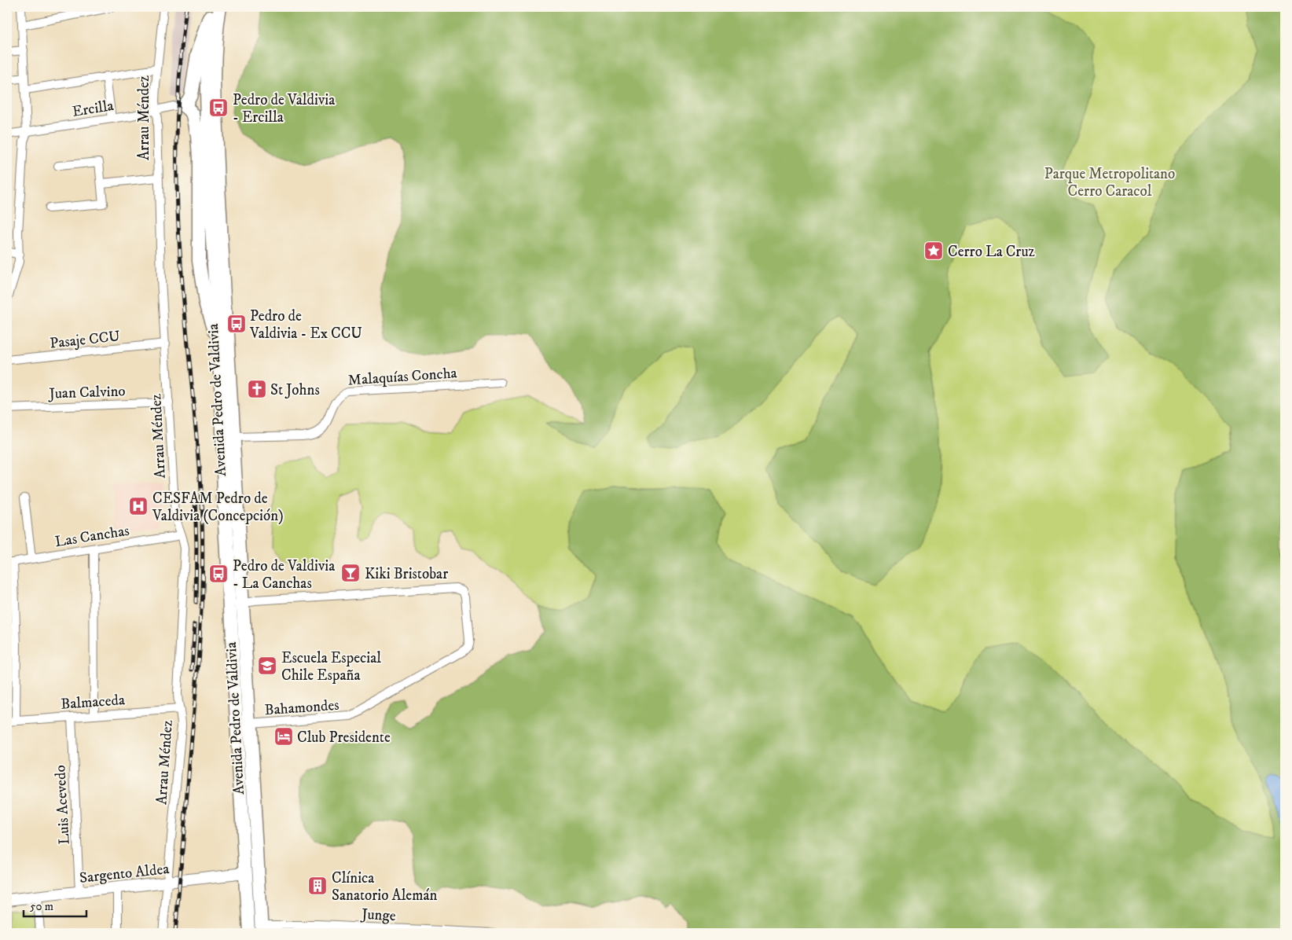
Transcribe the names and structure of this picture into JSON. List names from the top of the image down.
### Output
{
  "streets": {
    "main road": ["Avenida Pedro de Valdivia"],
    "street": [
      "Ercilla",
      "Arrau Méndez",
      "Pasaje CCU",
      "Malaquías Concha",
      "Juan Calvino",
      "Las Canchas",
      "Balmaceda",
      "Bahamondes",
      "Luis Acevedo",
      "Sargento Aldea",
      "Junge"
    ]
  },
  "crossings": [
    ["Ercilla", "Arrau Méndez"],
    ["Arrau Méndez", "Pasaje CCU"],
    ["Arrau Méndez", "Juan Calvino"],
    ["Arrau Méndez", "Las Canchas"],
    ["Arrau Méndez", "Balmaceda"],
    ["Arrau Méndez", "Sargento Aldea"],
    ["Malaquías Concha", "Avenida Pedro de Valdivia"],
    ["Avenida Pedro de Valdivia", "Bahamondes"],
    ["Avenida Pedro de Valdivia", "Sargento Aldea"],
    ["Avenida Pedro de Valdivia", "Junge"],
    ["Balmaceda", "Luis Acevedo"],
    ["Luis Acevedo", "Sargento Aldea"]
  ],
  "parks": ["Parque Metropolitano Cerro Caracol"],
  "places": {
    "bus stop": ["Pedro de Valdivia - Ercilla", "Pedro de Valdivia - Ex CCU", "Pedro de Valdivia - La Canchas"],
    "place": ["Cerro La Cruz"],
    "church": ["St Johns"],
    "hospital": ["CESFAM Pedro de Valdivia (Concepción)"],
    "bar": ["Kiki Bristobar"],
    "school or university": ["Escuela Especial Chile España"],
    "hotel": ["Club Presidente"],
    "building": ["Clínica Sanatorio Alemán"]
  },
  "scale_bar": "50 m"
}
